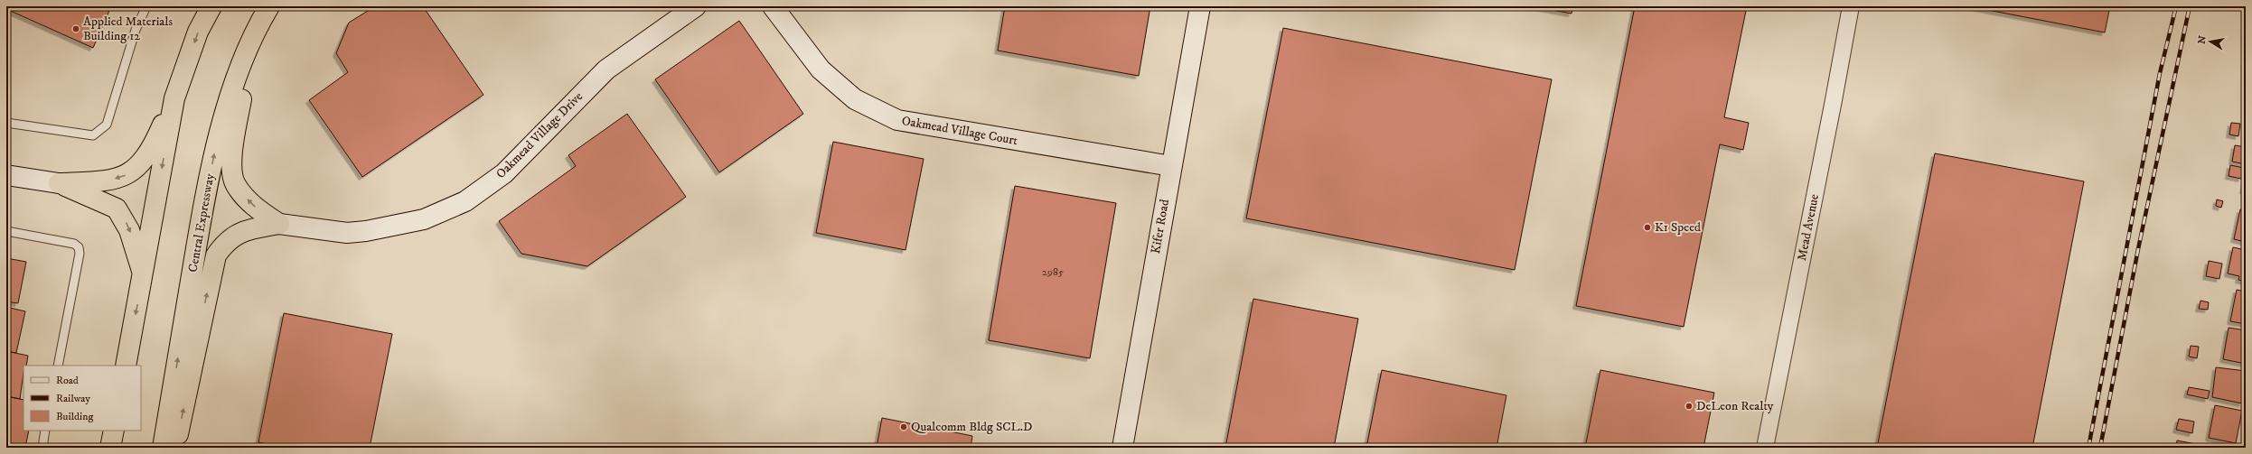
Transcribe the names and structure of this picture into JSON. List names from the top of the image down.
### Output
{
  "streets": {
    "highway": ["Central Expressway"],
    "street": [
      "Oakmead Village Court",
      "Oakmead Village Drive",
      "Kifer Road",
      "Mead Avenue"
    ]
  },
  "crossings": [
    ["Oakmead Village Court", "Kifer Road"]
  ],
  "places": [
    "Applied Materials Building 12",
    "K1 Speed",
    "DeLeon Realty",
    "Qualcomm Bldg SCL.D"
  ],
  "house_numbers": ["2985"],
  "legend": ["Road", "Railway", "Building"],
  "north": "left"
}
